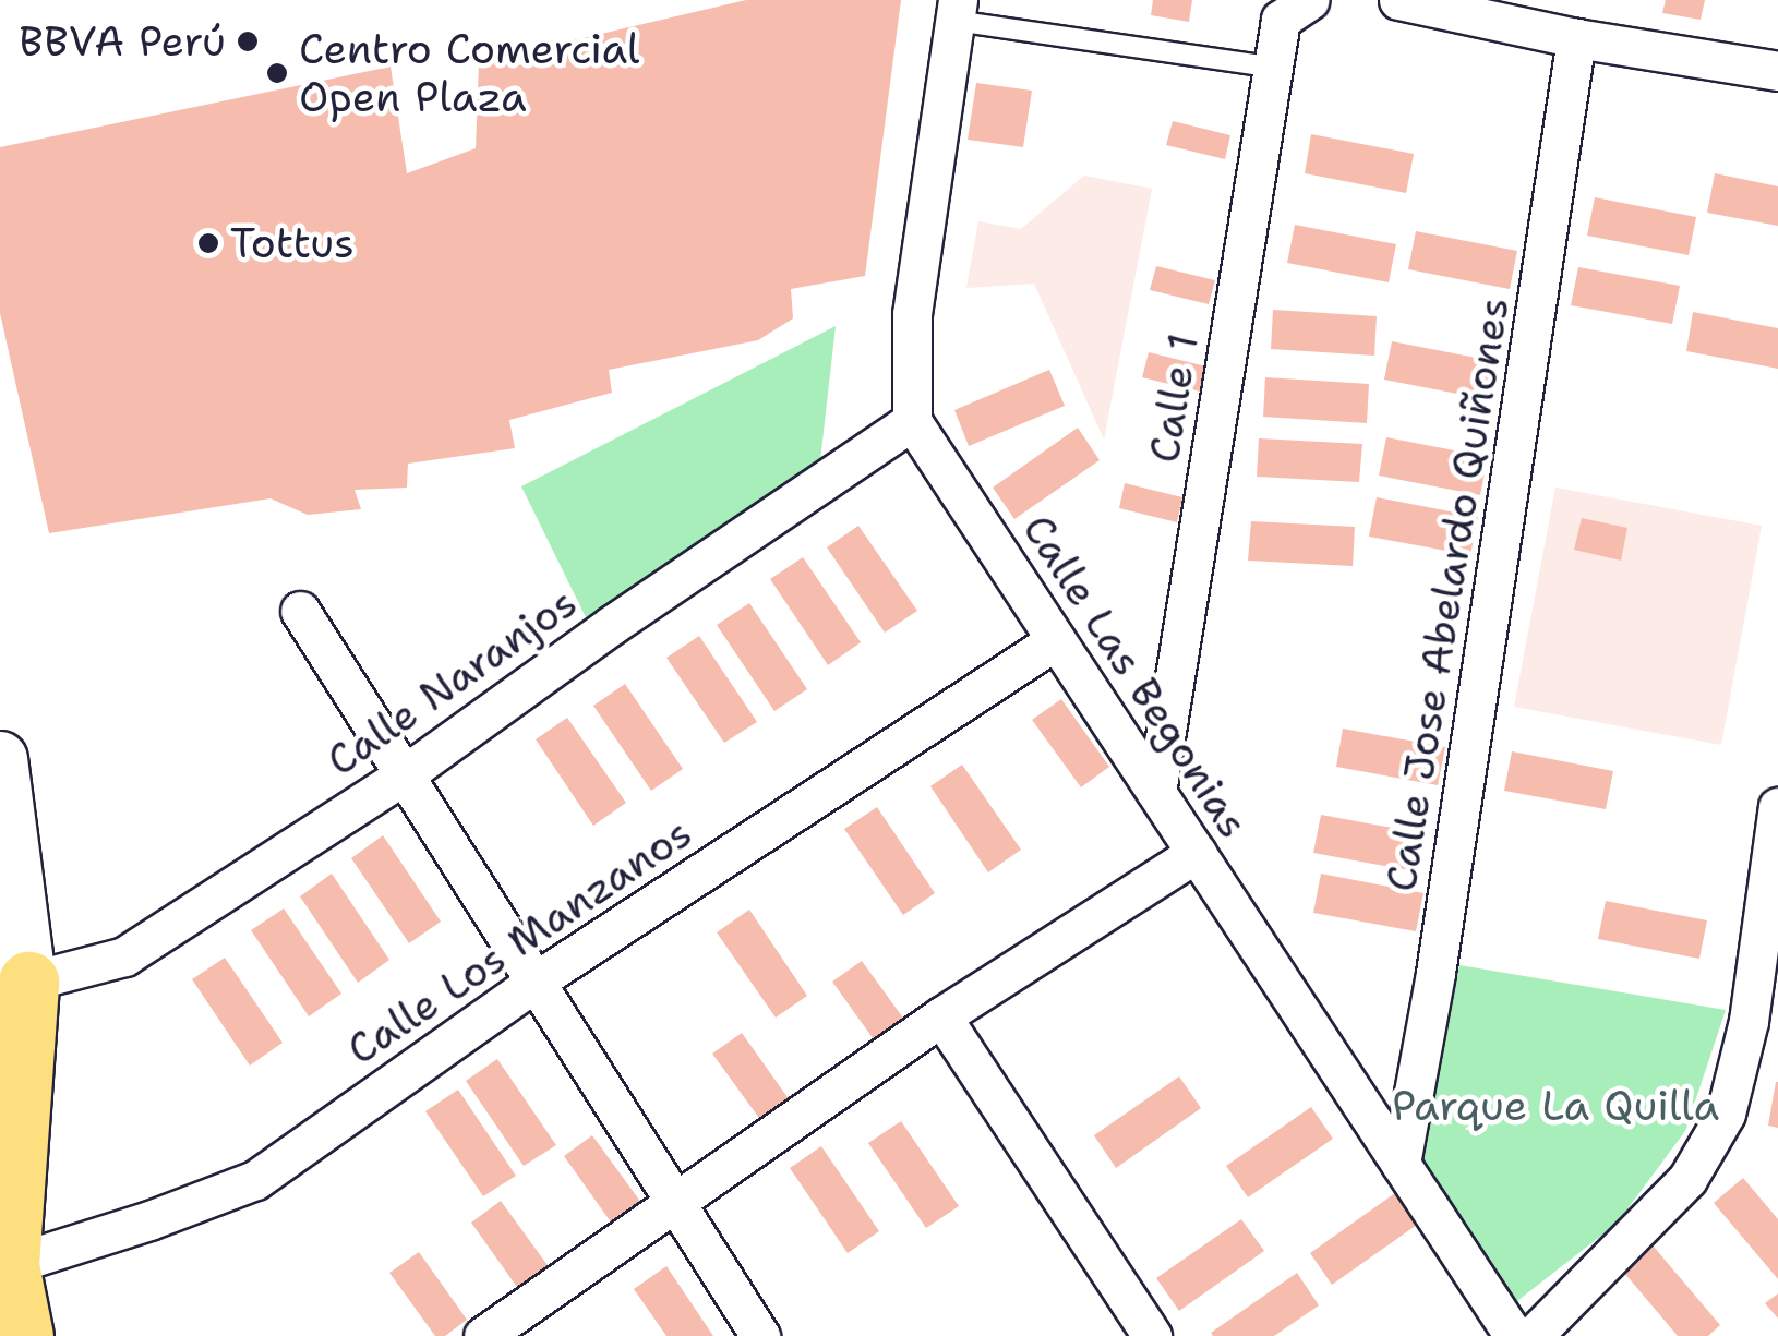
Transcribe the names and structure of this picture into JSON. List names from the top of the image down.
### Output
{
  "streets": {
    "street": [
      "Calle 1",
      "Calle Jose Abelardo Quiñones",
      "Calle Las Begonias",
      "Calle Naranjos",
      "Calle Los Manzanos"
    ]
  },
  "crossings": [
    ["Calle 1", "Calle Las Begonias"],
    ["Calle Jose Abelardo Quiñones", "Calle Las Begonias"],
    ["Calle Las Begonias", "Calle Naranjos"],
    ["Calle Las Begonias", "Calle Los Manzanos"]
  ],
  "parks": ["Parque La Quilla"],
  "places": ["BBVA Perú", "Centro Comercial Open Plaza", "Tottus"]
}
